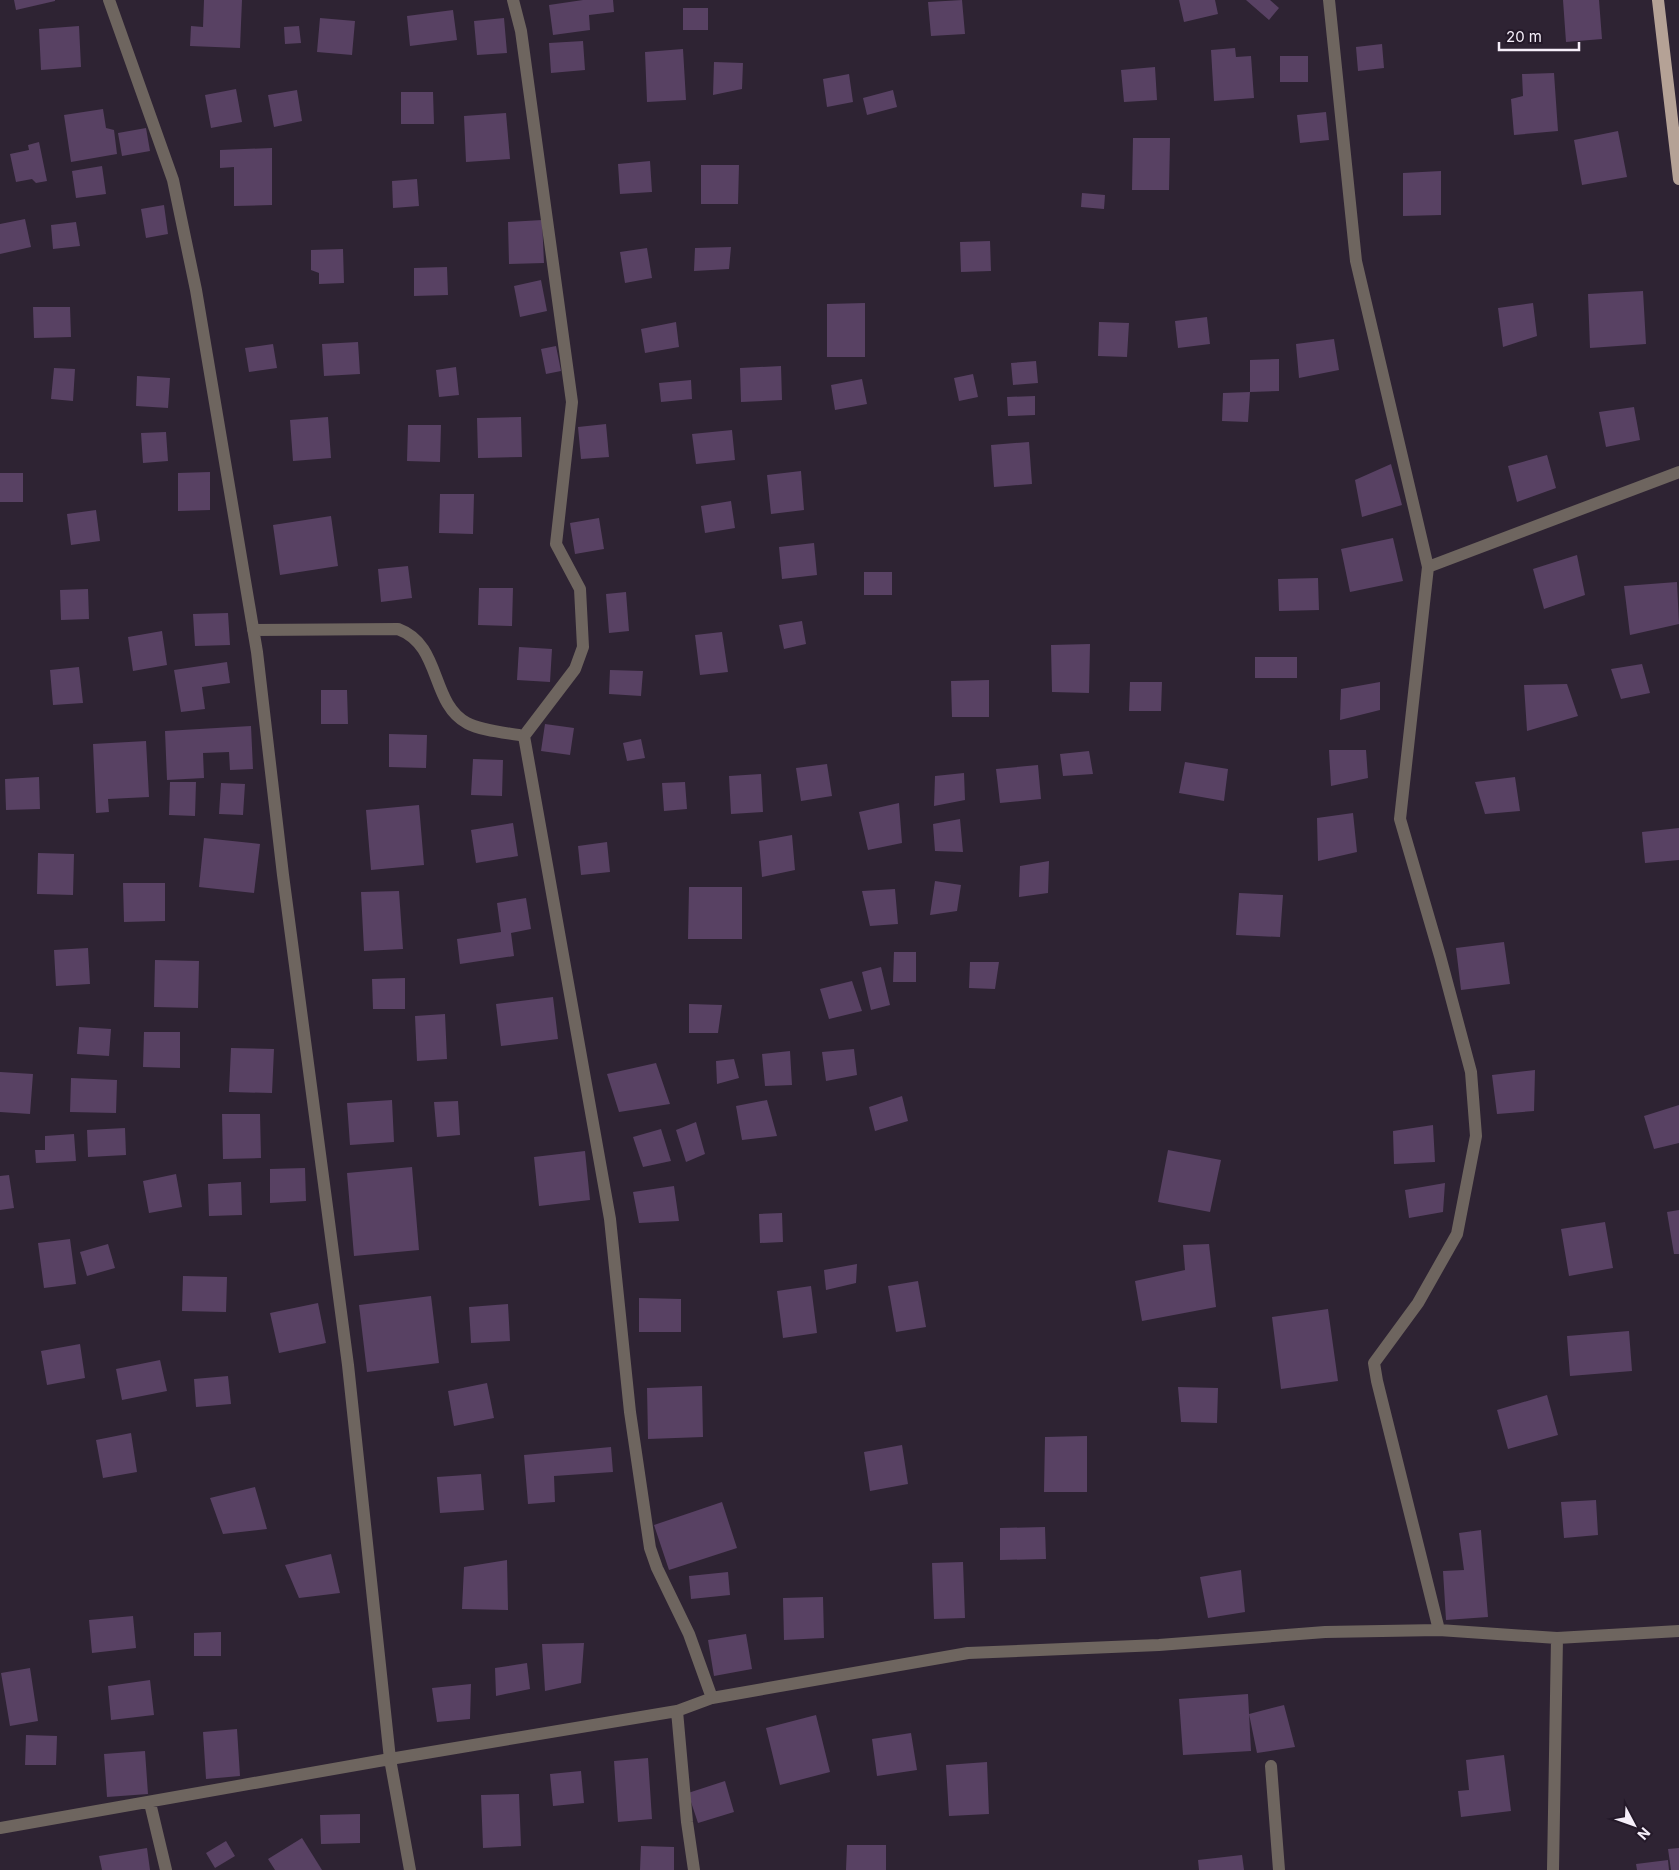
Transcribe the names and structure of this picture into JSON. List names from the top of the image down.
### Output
{
  "scale_bar": "20 m",
  "north": "bottom right"
}
